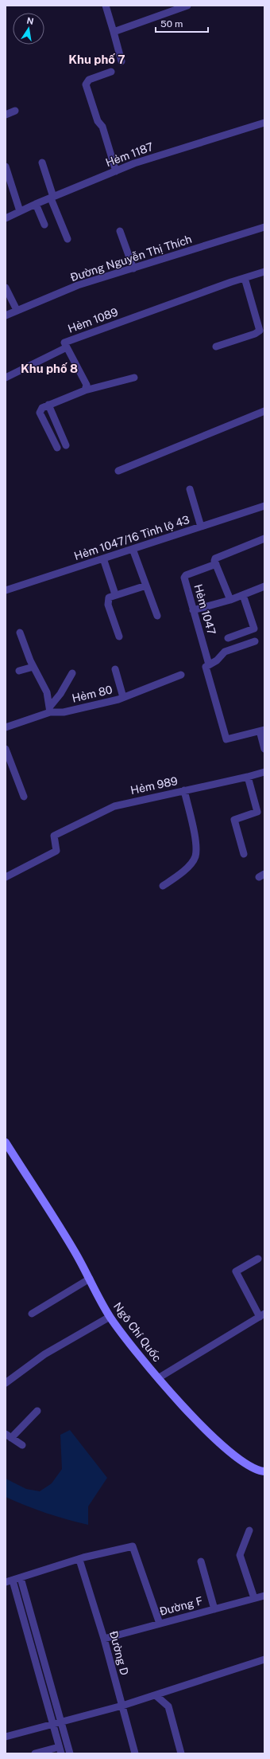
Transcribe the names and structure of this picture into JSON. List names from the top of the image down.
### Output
{
  "streets": {
    "main road": ["Ngô Chí Quốc"],
    "street": [
      "Hẻm 1187",
      "Đường Nguyễn Thị Thích",
      "Hẻm 1089",
      "Hẻm 1047/16 Tỉnh lộ 43",
      "Hẻm 1047",
      "Hẻm 80",
      "Hẻm 989",
      "Đường F",
      "Đường D"
    ]
  },
  "crossings": [
    ["Đường F", "Đường D"]
  ],
  "districts": ["Khu phố 7", "Khu phố 8"],
  "scale_bar": "50 m",
  "north": "top"
}
